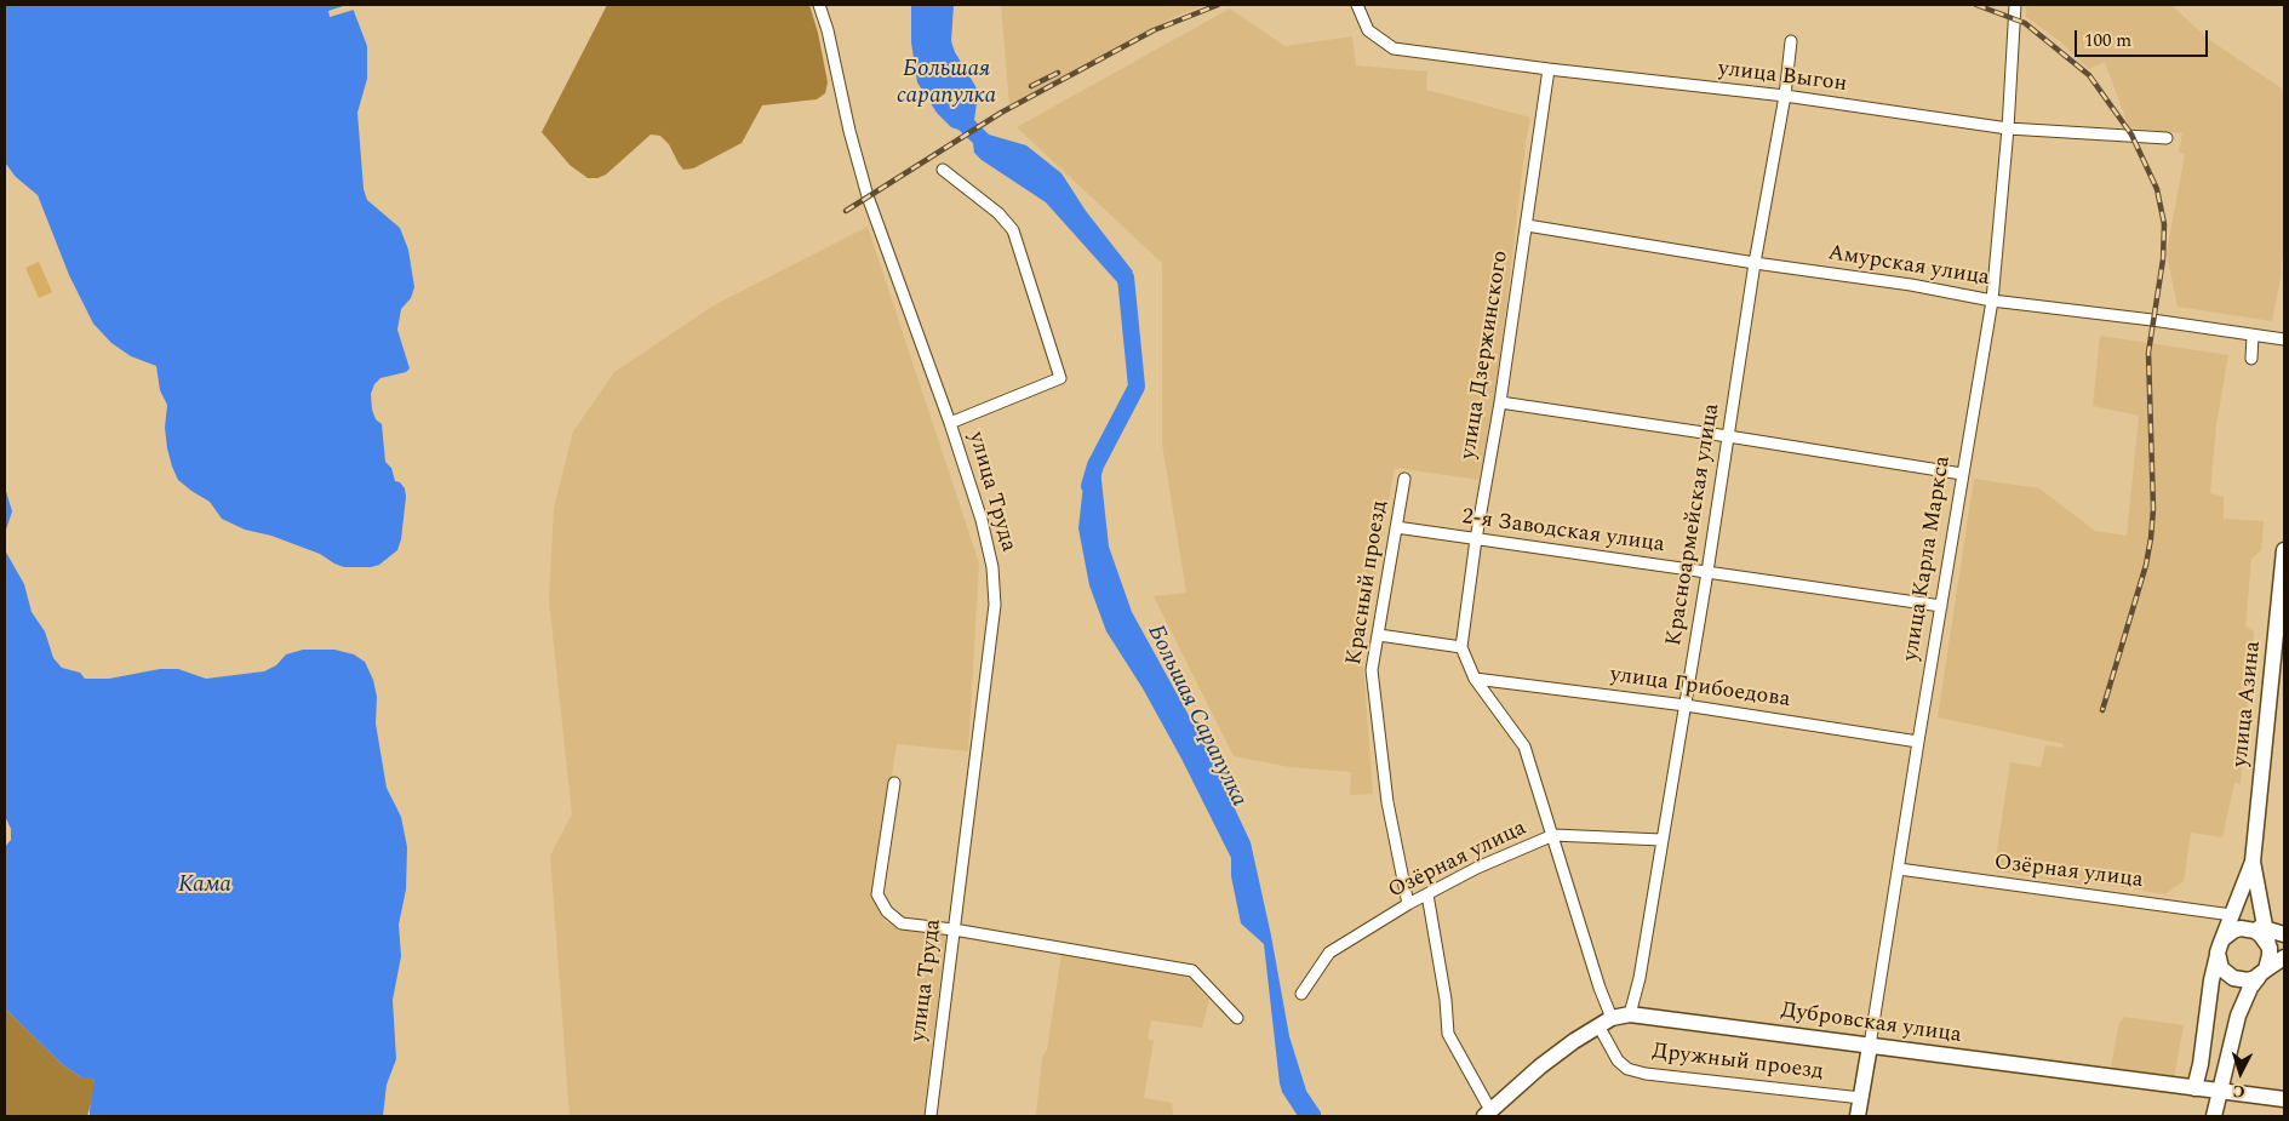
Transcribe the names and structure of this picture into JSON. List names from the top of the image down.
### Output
{
  "streets": {
    "main road": ["улица Карла Маркса", "улица Азина", "Дубровская улица"],
    "street": [
      "улица Выгон",
      "Амурская улица",
      "улица Дзержинского",
      "улица Труда",
      "Красноармейская улица",
      "2-я Заводская улица",
      "Красный проезд",
      "улица Грибоедова",
      "Озёрная улица",
      "Дружный проезд"
    ]
  },
  "crossings": [
    ["улица Выгон", "улица Дзержинского"],
    ["улица Выгон", "Красноармейская улица"],
    ["улица Выгон", "улица Карла Маркса"],
    ["Амурская улица", "улица Дзержинского"],
    ["Амурская улица", "Красноармейская улица"],
    ["Амурская улица", "улица Карла Маркса"],
    ["улица Дзержинского", "2-я Заводская улица"],
    ["улица Дзержинского", "Дружный проезд"],
    ["Красноармейская улица", "2-я Заводская улица"],
    ["Красноармейская улица", "улица Грибоедова"],
    ["Красноармейская улица", "Озёрная улица"],
    ["Красноармейская улица", "Дубровская улица"],
    ["2-я Заводская улица", "улица Карла Маркса"],
    ["2-я Заводская улица", "Красный проезд"],
    ["улица Карла Маркса", "улица Грибоедова"],
    ["улица Карла Маркса", "Озёрная улица"],
    ["улица Карла Маркса", "Дубровская улица"],
    ["улица Карла Маркса", "Дружный проезд"],
    ["Красный проезд", "Озёрная улица"],
    ["улица Грибоедова", "Дружный проезд"],
    ["улица Азина", "Озёрная улица"],
    ["улица Азина", "Дубровская улица"],
    ["Озёрная улица", "Дружный проезд"],
    ["Дубровская улица", "Дружный проезд"]
  ],
  "water": ["Большая сарапулка", "Большая Сарапулка", "Кама"],
  "scale_bar": "100 m",
  "north": "bottom"
}
